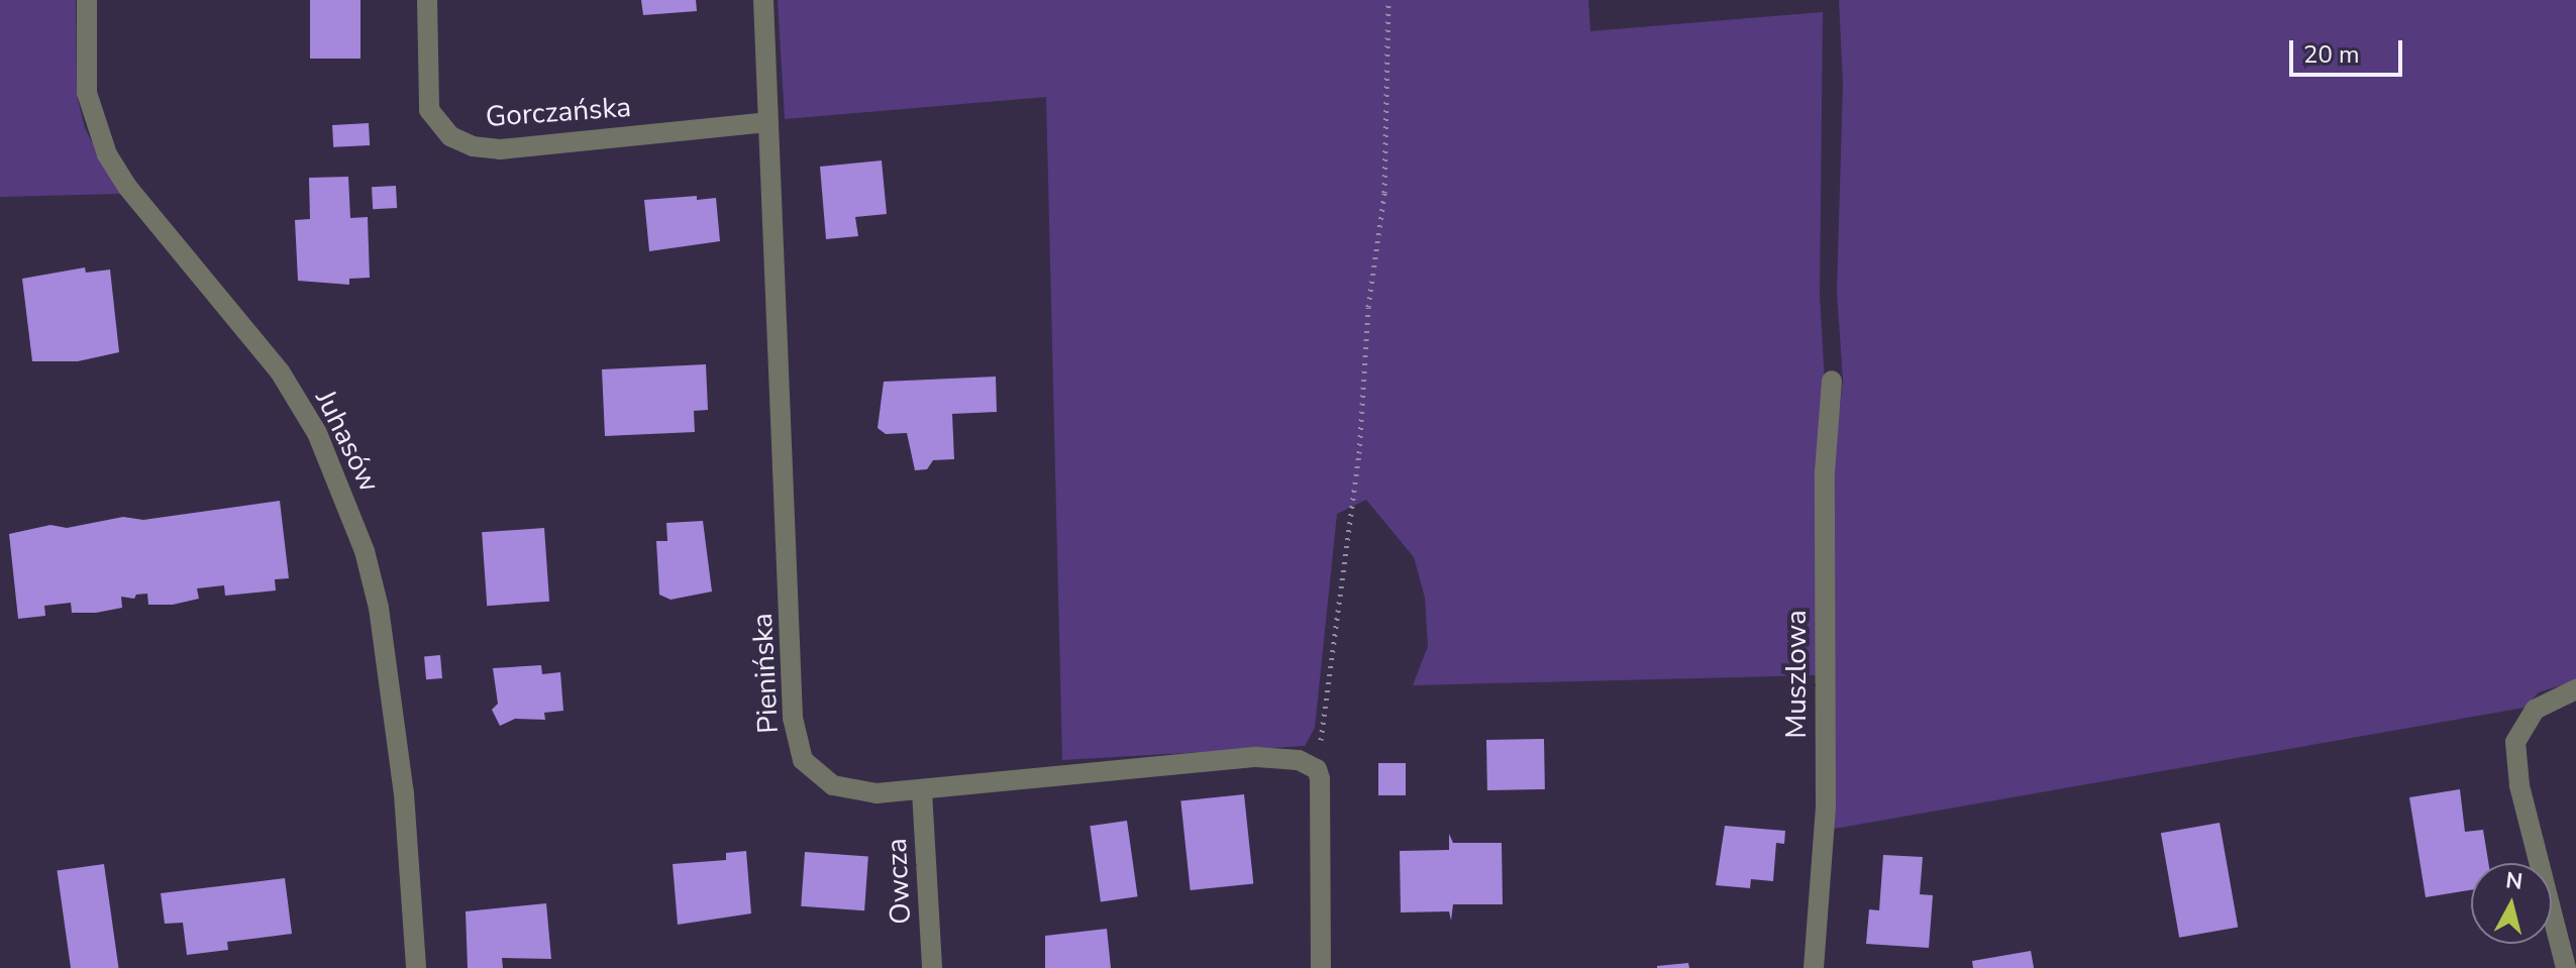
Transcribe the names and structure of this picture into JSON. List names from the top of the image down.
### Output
{
  "streets": {
    "street": [
      "Gorczańska",
      "Juhasów",
      "Pienińska",
      "Muszlowa",
      "Owcza"
    ]
  },
  "crossings": [
    ["Gorczańska", "Pienińska"],
    ["Pienińska", "Owcza"]
  ],
  "scale_bar": "20 m",
  "north": "top"
}
